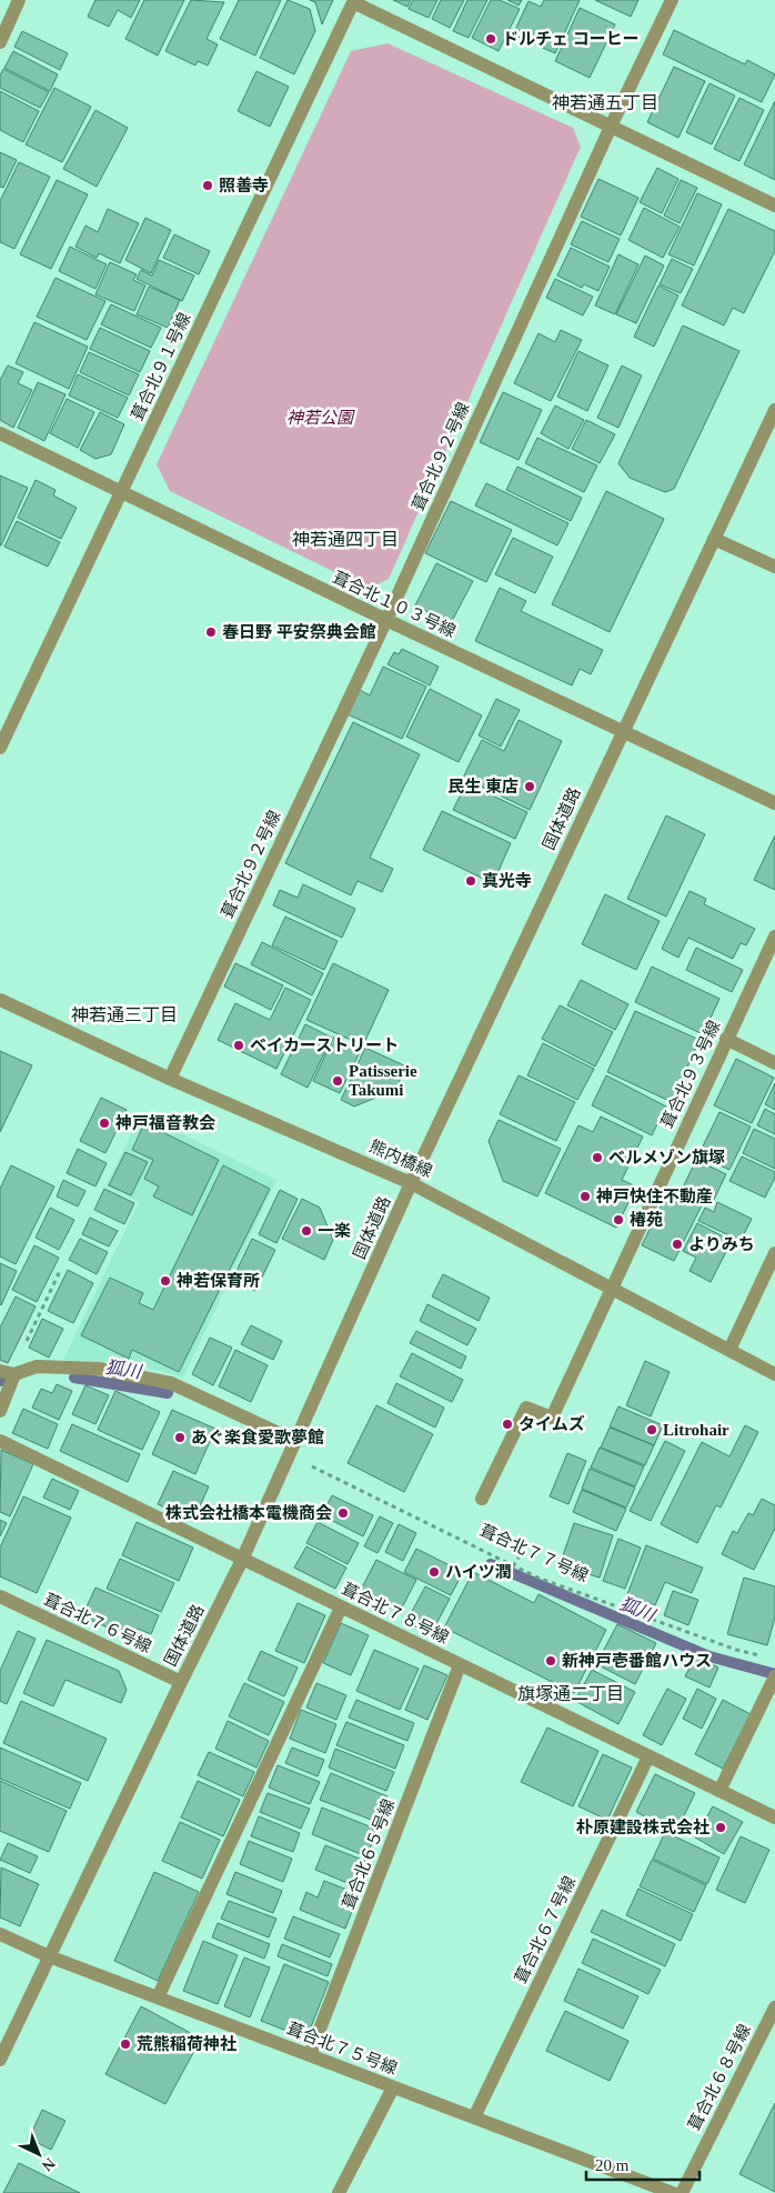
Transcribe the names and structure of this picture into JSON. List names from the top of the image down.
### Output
{
  "streets": {
    "street": [
      "葺合北９１号線",
      "葺合北９２号線",
      "葺合北１０３号線",
      "国体道路",
      "葺合北９３号線",
      "熊内橋線",
      "葺合北７８号線",
      "葺合北７６号線",
      "葺合北６５号線",
      "葺合北６７号線",
      "葺合北７５号線",
      "葺合北６８号線"
    ],
    "path": ["葺合北７７号線"]
  },
  "crossings": [
    ["葺合北９１号線", "葺合北１０３号線"],
    ["葺合北９２号線", "葺合北１０３号線"],
    ["葺合北９２号線", "熊内橋線"],
    ["葺合北１０３号線", "国体道路"],
    ["国体道路", "熊内橋線"],
    ["国体道路", "葺合北７７号線"],
    ["国体道路", "葺合北７８号線"],
    ["国体道路", "葺合北７６号線"],
    ["国体道路", "葺合北７５号線"],
    ["葺合北９３号線", "熊内橋線"],
    ["葺合北７８号線", "葺合北６５号線"],
    ["葺合北７８号線", "葺合北６７号線"],
    ["葺合北６５号線", "葺合北７５号線"],
    ["葺合北６７号線", "葺合北７５号線"]
  ],
  "districts": [
    "神若通五丁目",
    "神若通四丁目",
    "神若通三丁目",
    "旗塚通二丁目"
  ],
  "water": ["狐川"],
  "parks": ["神若公園"],
  "places": [
    "ドルチェ コーヒー",
    "照善寺",
    "春日野 平安祭典会館",
    "民生 東店",
    "真光寺",
    "ベイカーストリート",
    "Patisserie Takumi",
    "神戸福音教会",
    "ベルメゾン旗塚",
    "神戸快住不動産",
    "椿苑",
    "一楽",
    "よりみち",
    "神若保育所",
    "タイムズ",
    "Litrohair",
    "あぐ楽食愛歌夢館",
    "株式会社橋本電機商会",
    "ハイツ潤",
    "新神戸壱番館ハウス",
    "朴原建設株式会社",
    "荒熊稲荷神社"
  ],
  "scale_bar": "20 m",
  "north": "bottom right"
}
